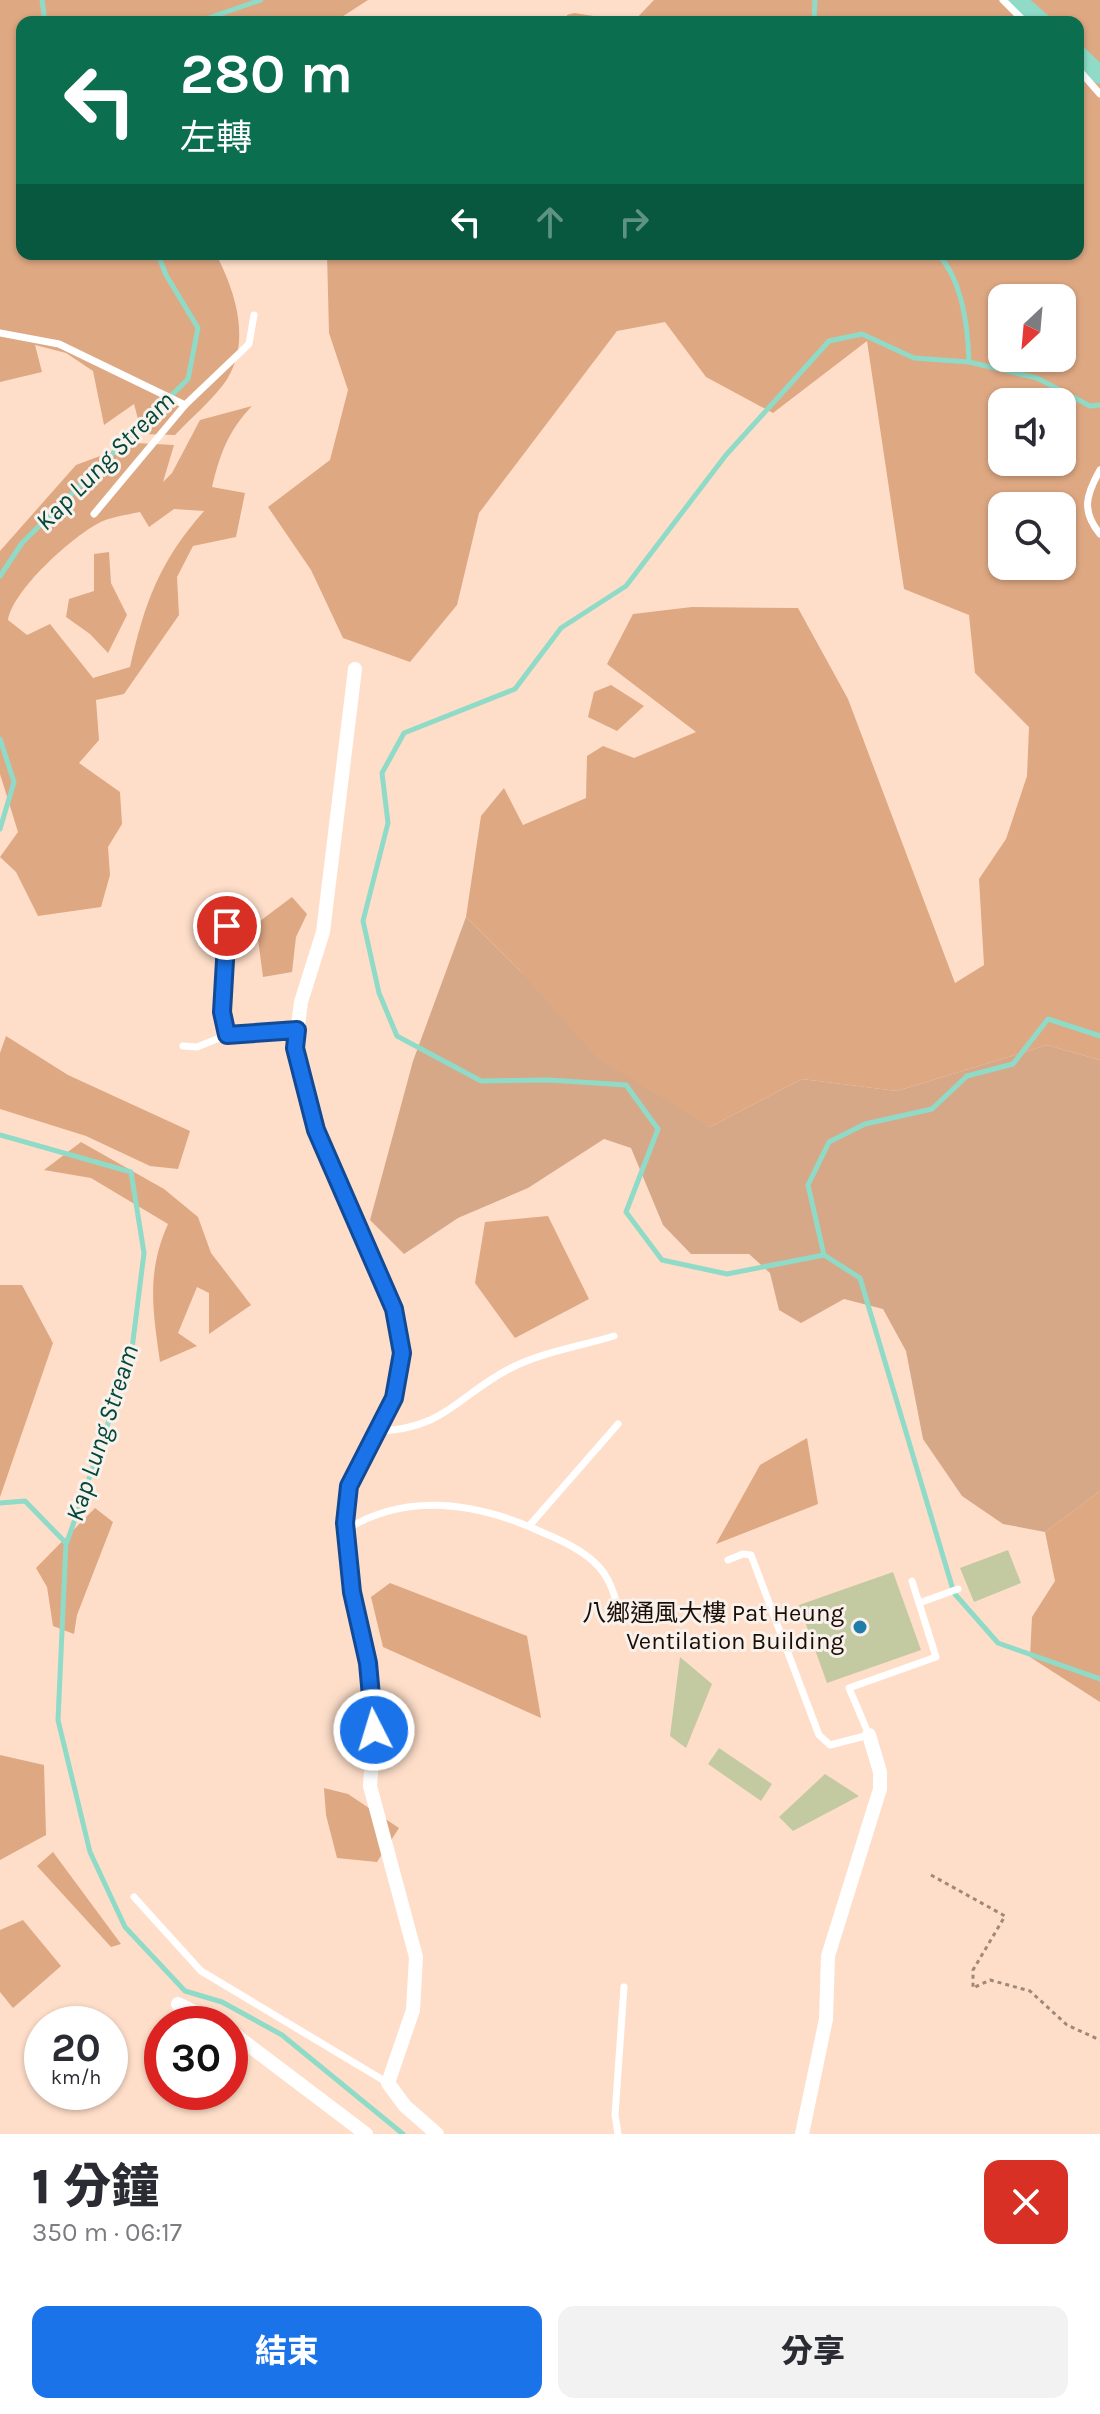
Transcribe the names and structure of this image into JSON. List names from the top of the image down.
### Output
{
  "water": ["Kap Lung Stream"],
  "places": ["八鄉通風大樓 Pat Heung Ventilation Building"],
  "north": "bottom left",
  "page": {
    "turn": ["280 m", "左轉"],
    "speed": "20 km/h",
    "limit": "30",
    "heading": ["1 分鐘", "350 m · 06:17"],
    "buttons": ["結束", "分享"]
  }
}
